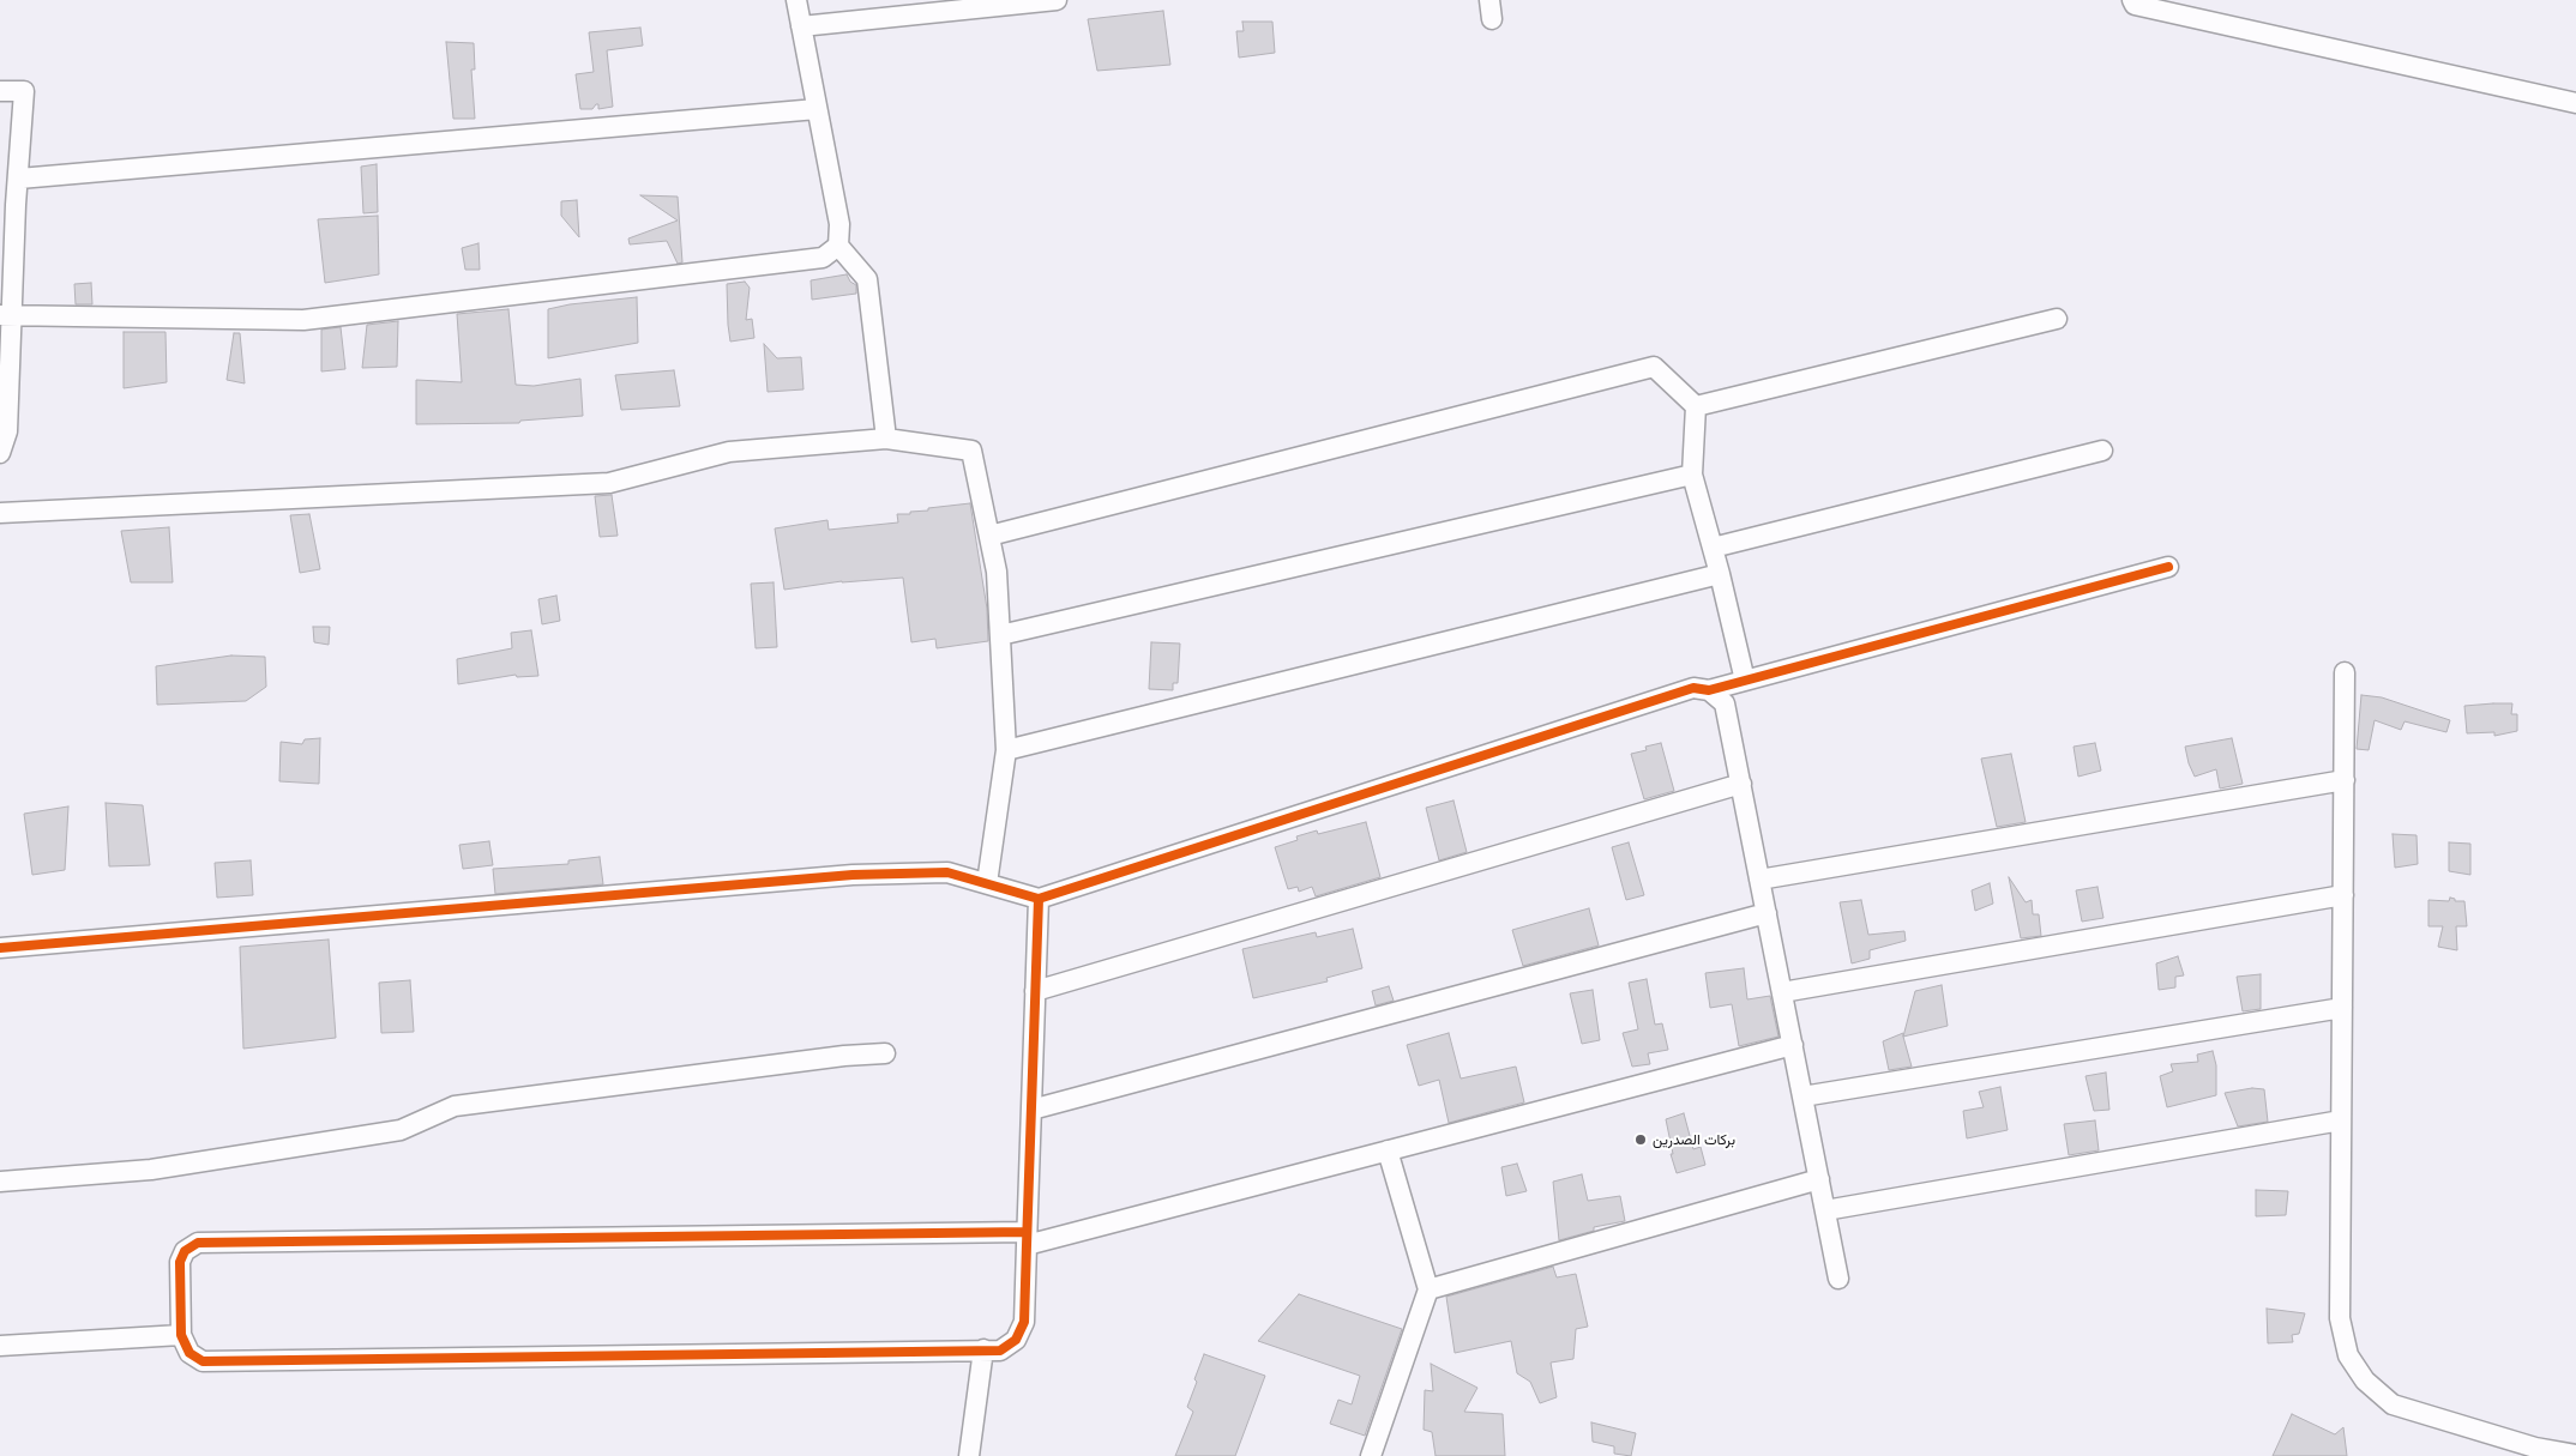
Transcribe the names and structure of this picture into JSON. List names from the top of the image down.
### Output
{
  "places": ["بركات الصدرين"]
}
